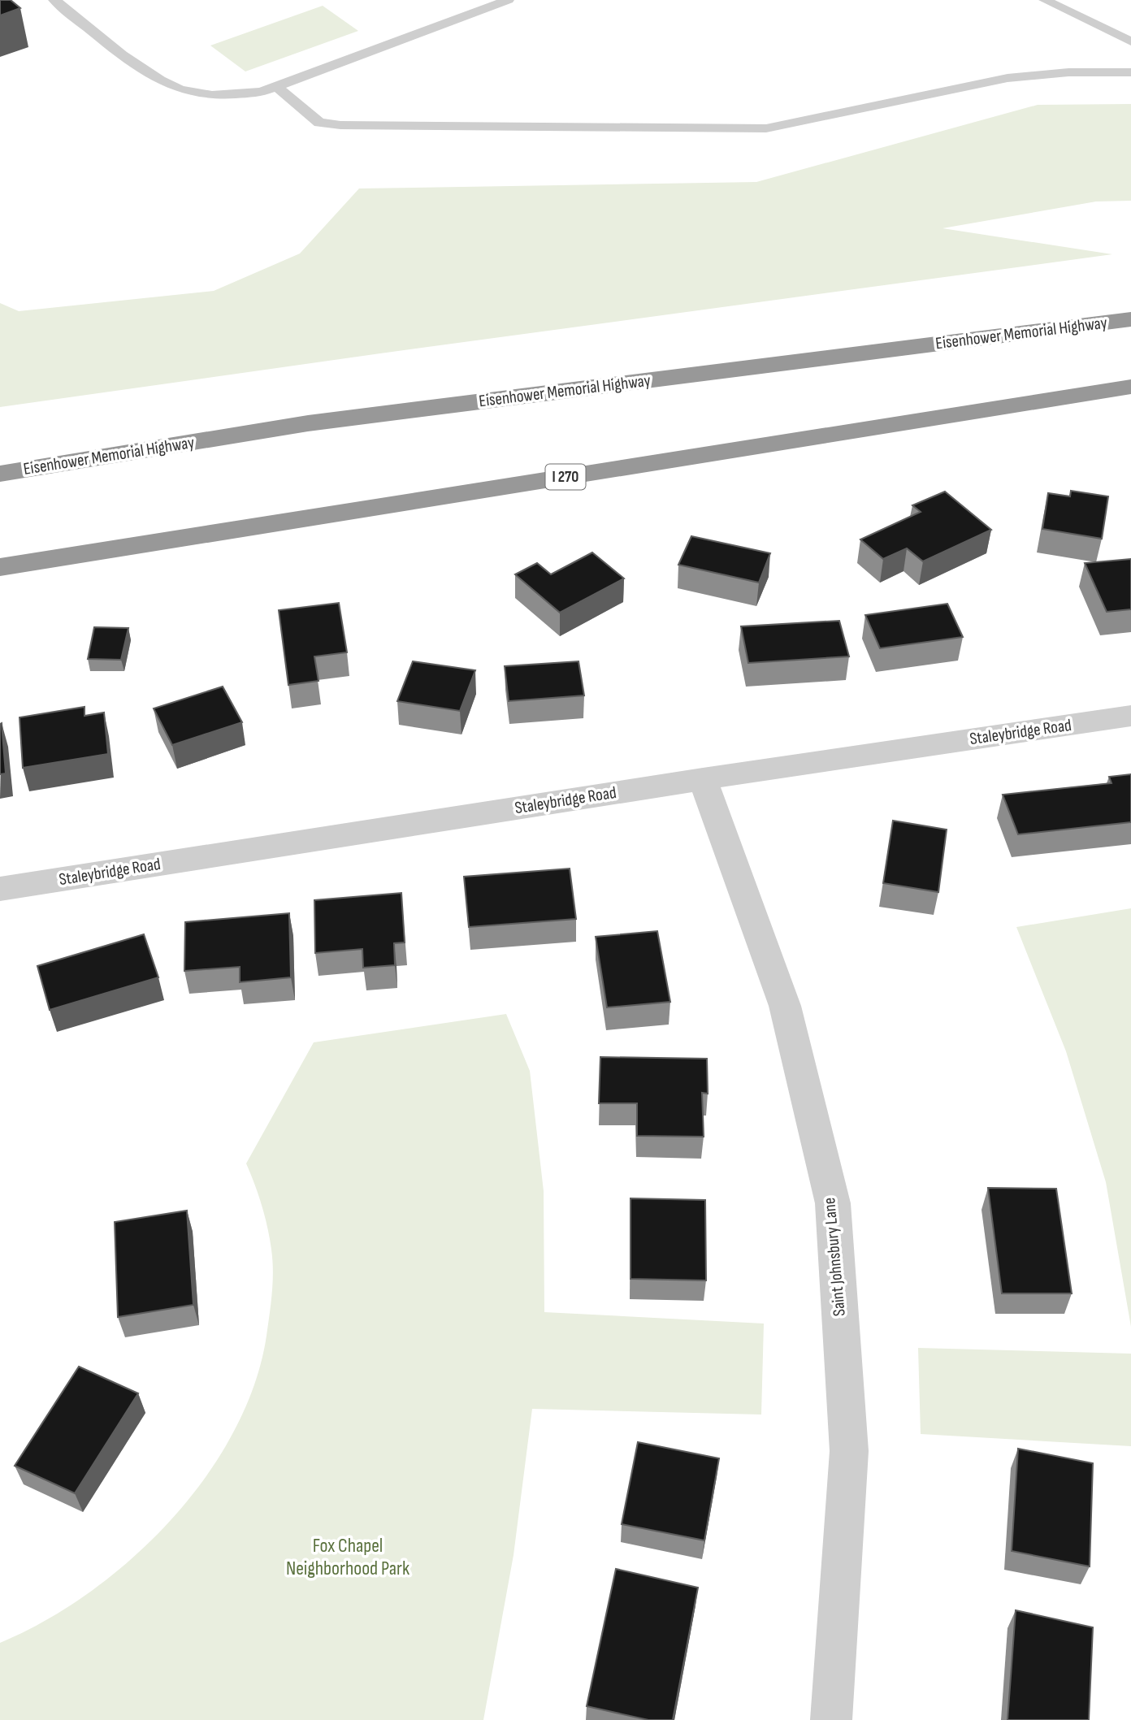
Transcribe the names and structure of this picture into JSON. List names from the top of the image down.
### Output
{
  "streets": {
    "highway": ["Eisenhower Memorial Highway", "I 270"],
    "street": ["Staleybridge Road", "Saint Johnsbury Lane"]
  },
  "crossings": [
    ["Staleybridge Road", "Saint Johnsbury Lane"]
  ],
  "parks": ["Fox Chapel Neighborhood Park"]
}
